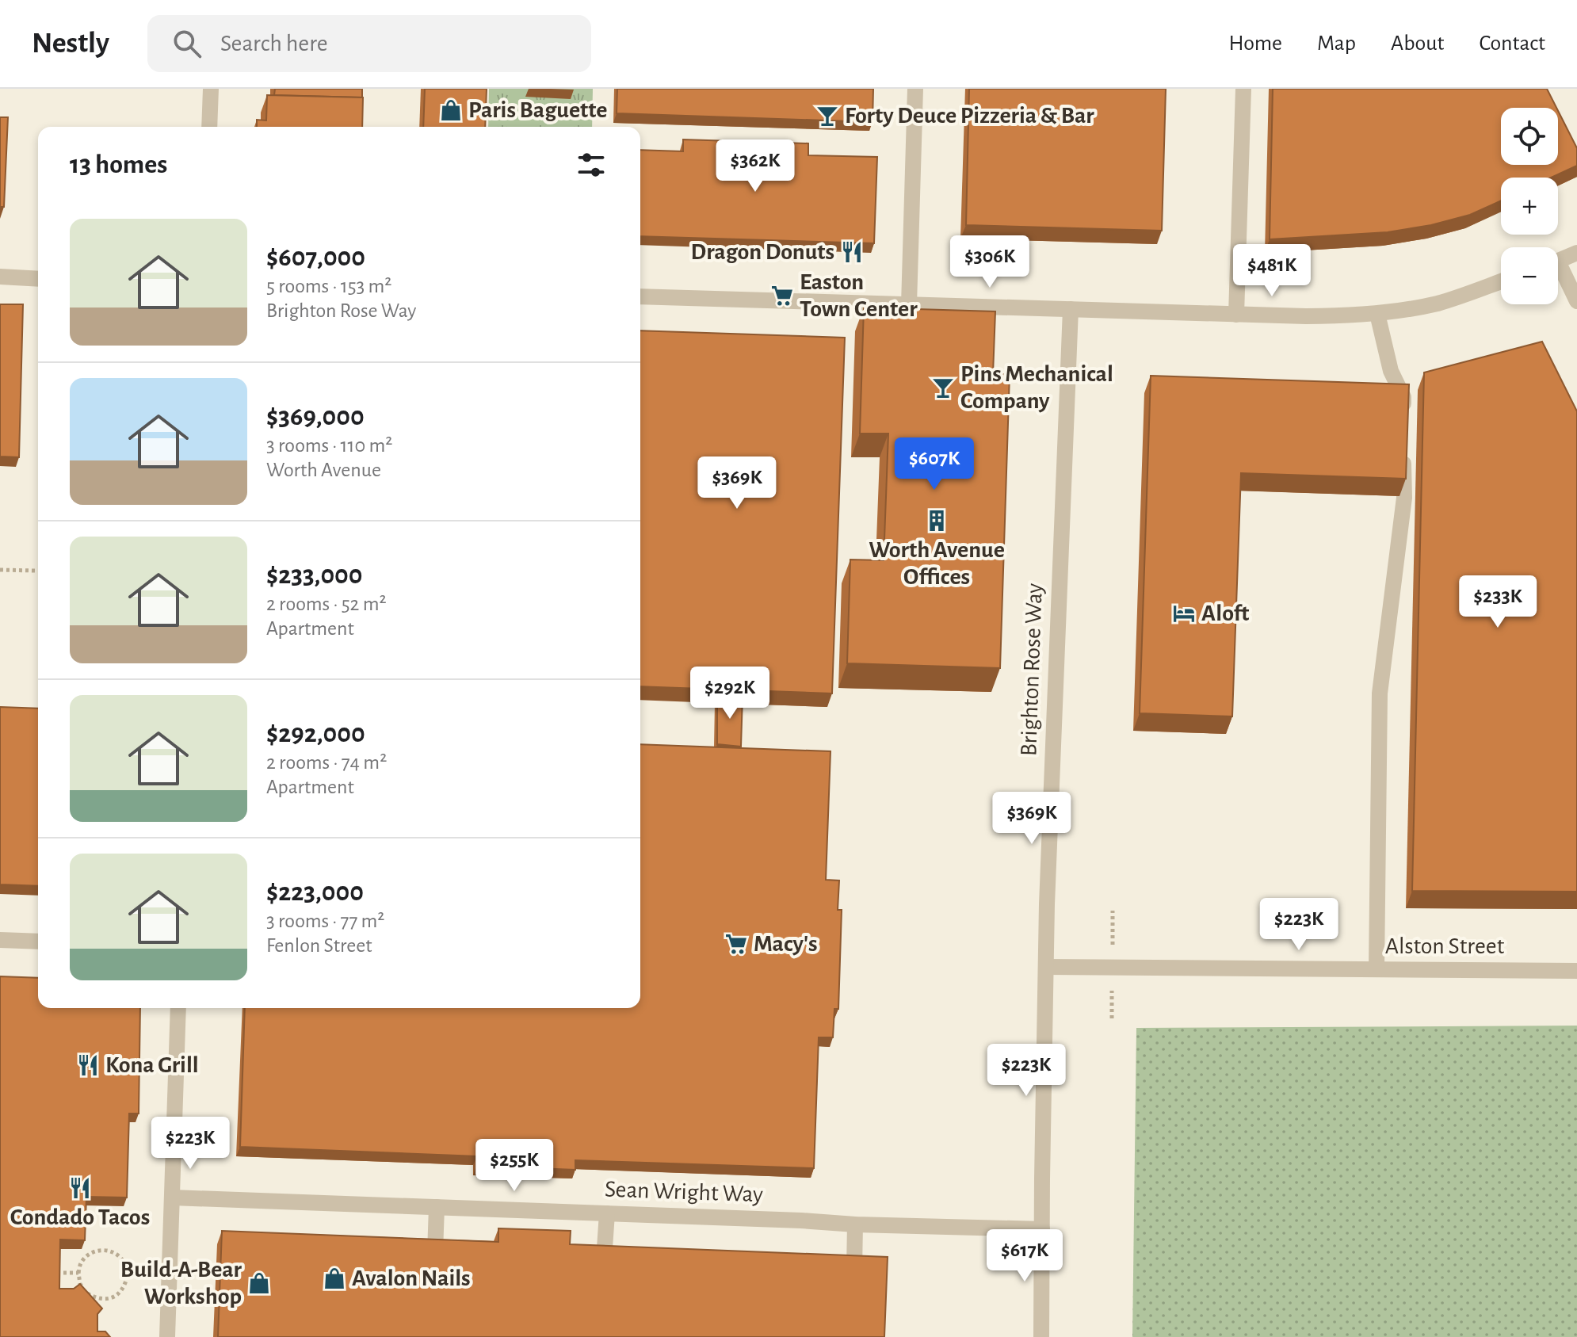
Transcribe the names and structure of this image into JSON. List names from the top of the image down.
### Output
{
  "streets": {
    "street": ["Brighton Rose Way", "Alston Street", "Sean Wright Way"]
  },
  "crossings": [
    ["Brighton Rose Way", "Alston Street"],
    ["Brighton Rose Way", "Sean Wright Way"]
  ],
  "places": {
    "shop": ["Paris Baguette", "Avalon Nails", "Build-A-Bear Workshop"],
    "bar": ["Forty Deuce Pizzeria & Bar", "Pins Mechanical Company"],
    "restaurant": ["Dragon Donuts", "Kona Grill", "Condado Tacos"],
    "supermarket": ["Easton Town Center", "Macy's"],
    "building": ["Worth Avenue Offices"],
    "hotel": ["Aloft"]
  },
  "page": {
    "header": "Nestly",
    "search": "Search here",
    "nav": [
      "Home",
      "Map",
      "About",
      "Contact"
    ],
    "map_buttons": ["+", "−"],
    "heading": "13 homes",
    "price": [
      "$362K",
      "$306K",
      "$481K",
      "$607K",
      "$369K",
      "$233K",
      "$292K",
      "$369K",
      "$223K",
      "$223K",
      "$223K",
      "$255K",
      "$617K"
    ],
    "list": [
      {
        "name": "$607,000",
        "note": "5 rooms · 153 m² · Brighton Rose Way"
      },
      {
        "name": "$369,000",
        "note": "3 rooms · 110 m² · Worth Avenue"
      },
      {
        "name": "$233,000",
        "note": "2 rooms · 52 m² · Apartment"
      },
      {
        "name": "$292,000",
        "note": "2 rooms · 74 m² · Apartment"
      },
      {
        "name": "$223,000",
        "note": "3 rooms · 77 m² · Fenlon Street"
      }
    ]
  }
}
